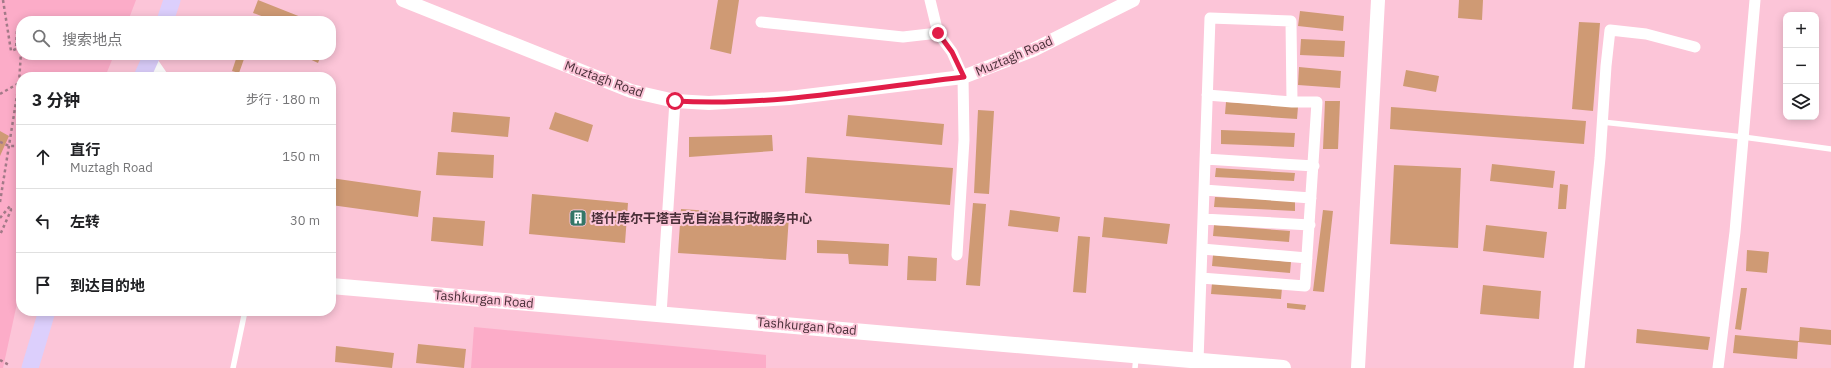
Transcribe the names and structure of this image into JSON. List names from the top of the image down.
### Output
{
  "streets": {
    "main road": ["Tashkurgan Road"],
    "street": ["Muztagh Road"]
  },
  "places": {
    "building": ["塔什库尔干塔吉克自治县行政服务中心"]
  },
  "page": {
    "map_buttons": ["+", "−"],
    "search": "搜索地点",
    "heading": ["3 分钟", "步行 · 180 m"],
    "list": [
      ["直行", "Muztagh Road", "150 m"],
      ["左转", "30 m"],
      "到达目的地"
    ]
  }
}
